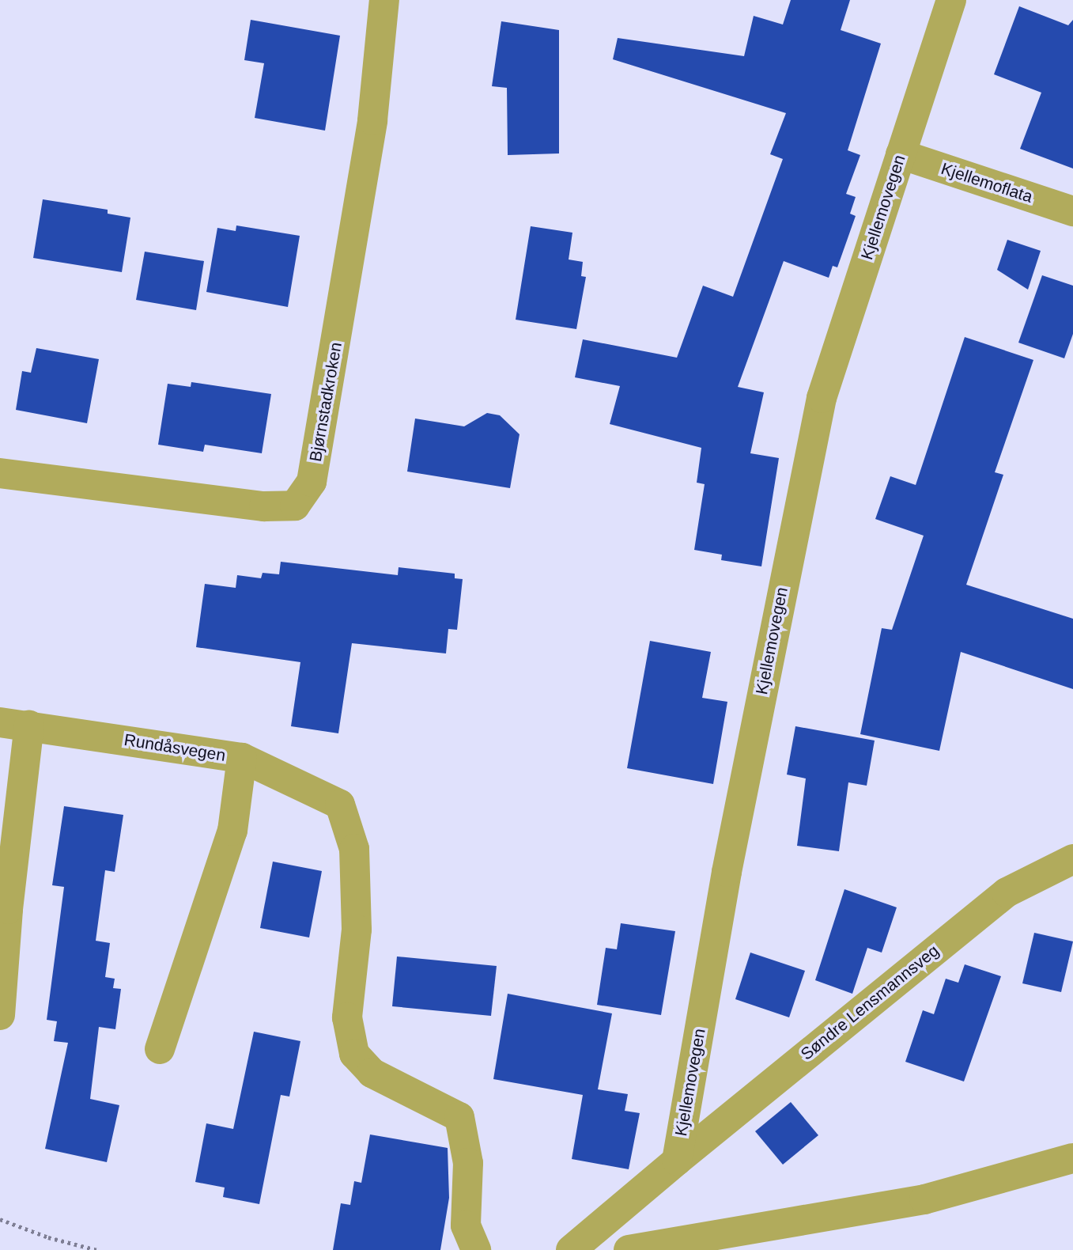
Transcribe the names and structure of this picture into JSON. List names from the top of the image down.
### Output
{
  "streets": {
    "street": [
      "Kjellemoflata",
      "Kjellemovegen",
      "Bjørnstadkroken",
      "Rundåsvegen",
      "Søndre Lensmannsveg"
    ]
  },
  "crossings": [
    ["Kjellemoflata", "Kjellemovegen"],
    ["Kjellemovegen", "Søndre Lensmannsveg"]
  ]
}
